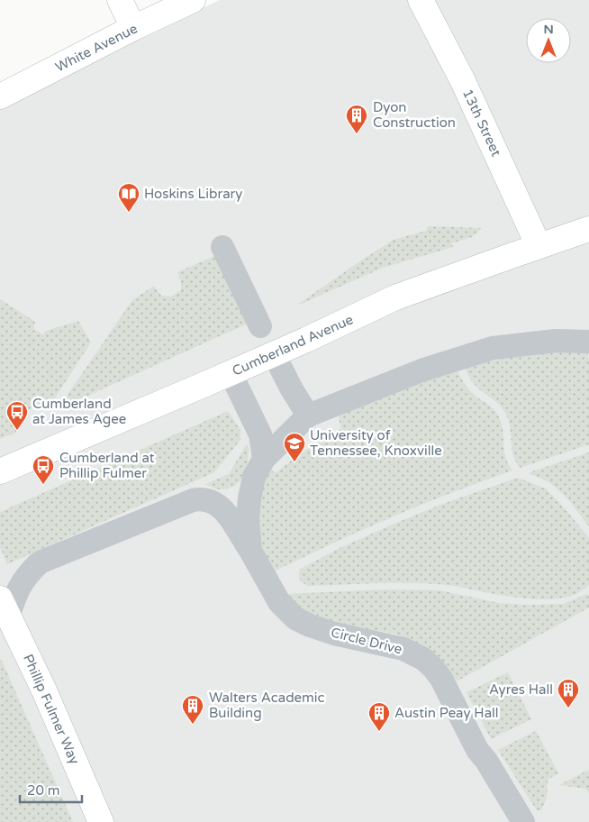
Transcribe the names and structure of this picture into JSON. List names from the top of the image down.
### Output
{
  "streets": {
    "street": [
      "White Avenue",
      "13th Street",
      "Cumberland Avenue",
      "Circle Drive",
      "Phillip Fulmer Way"
    ]
  },
  "crossings": [
    ["13th Street", "Cumberland Avenue"]
  ],
  "places": {
    "building": [
      "Dyon Construction",
      "Ayres Hall",
      "Walters Academic Building",
      "Austin Peay Hall"
    ],
    "library": ["Hoskins Library"],
    "bus stop": ["Cumberland at James Agee", "Cumberland at Phillip Fulmer"],
    "school or university": ["University of Tennessee, Knoxville"]
  },
  "scale_bar": "20 m",
  "north": "top"
}
